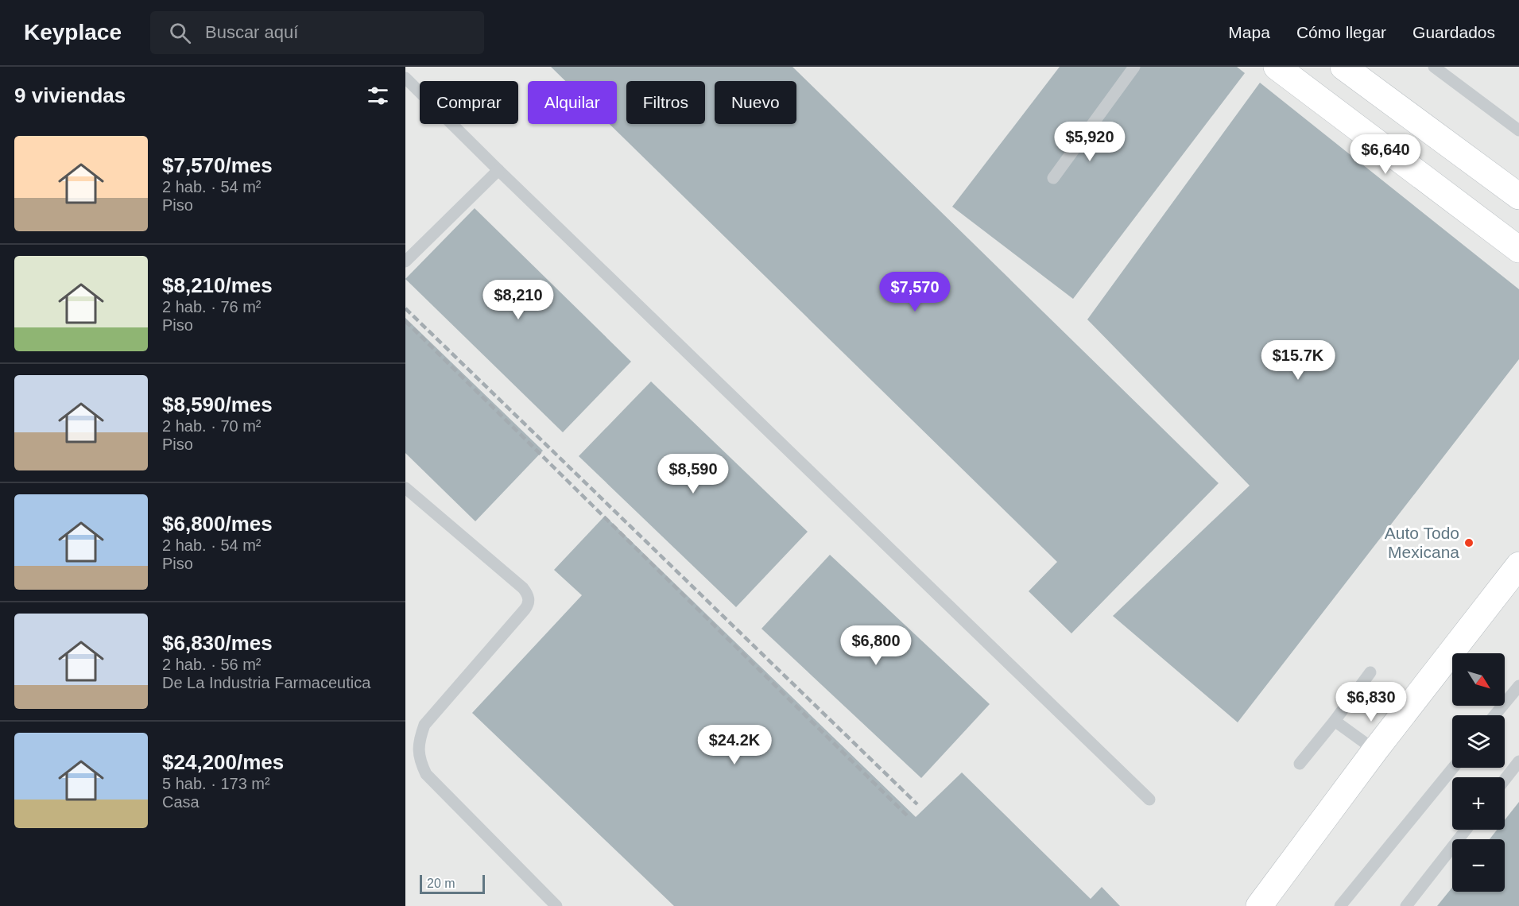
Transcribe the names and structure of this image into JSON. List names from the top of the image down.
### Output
{
  "places": ["Auto Todo Mexicana"],
  "scale_bar": "20 m",
  "north": "bottom right",
  "page": {
    "header": "Keyplace",
    "search": "Buscar aquí",
    "nav": ["Mapa", "Cómo llegar", "Guardados"],
    "heading": "9 viviendas",
    "chip": [
      "Comprar",
      "Alquilar",
      "Filtros",
      "Nuevo"
    ],
    "price": [
      "$5,920",
      "$6,640",
      "$7,570",
      "$8,210",
      "$15.7K",
      "$8,590",
      "$6,800",
      "$6,830",
      "$24.2K"
    ],
    "list": [
      {
        "name": "$7,570/mes",
        "note": "2 hab. · 54 m² · Piso"
      },
      {
        "name": "$8,210/mes",
        "note": "2 hab. · 76 m² · Piso"
      },
      {
        "name": "$8,590/mes",
        "note": "2 hab. · 70 m² · Piso"
      },
      {
        "name": "$6,800/mes",
        "note": "2 hab. · 54 m² · Piso"
      },
      {
        "name": "$6,830/mes",
        "note": "2 hab. · 56 m² · De La Industria Farmaceutica"
      },
      {
        "name": "$24,200/mes",
        "note": "5 hab. · 173 m² · Casa"
      }
    ],
    "map_buttons": ["+", "−"],
    "scale": "20 m"
  }
}
